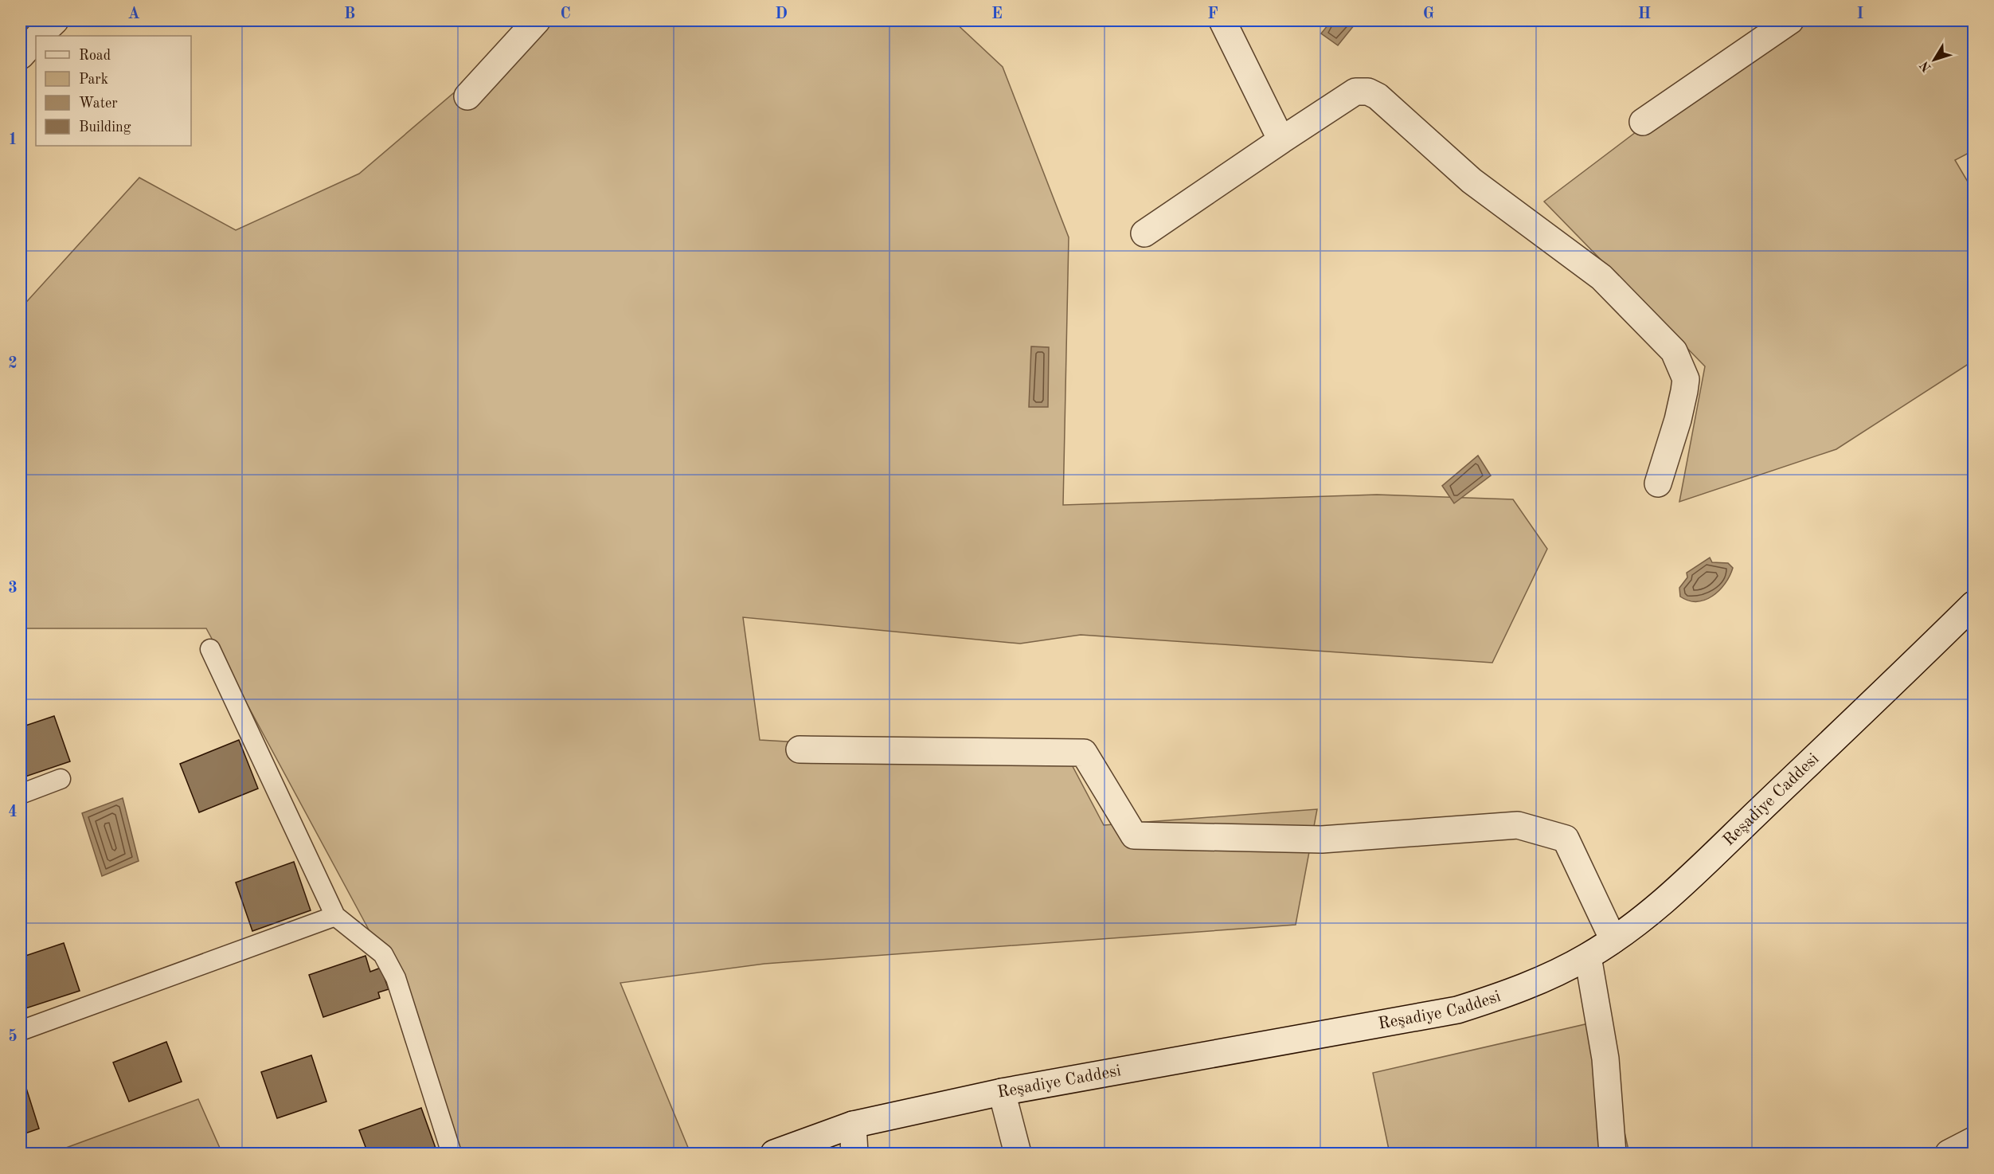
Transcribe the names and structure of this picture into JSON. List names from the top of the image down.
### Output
{
  "streets": {
    "street": ["Reşadiye Caddesi"]
  },
  "legend": [
    "Road",
    "Park",
    "Water",
    "Building"
  ],
  "north": "bottom left",
  "grid": {
    "columns": [
      "A",
      "B",
      "C",
      "D",
      "E",
      "F",
      "G",
      "H",
      "I"
    ],
    "rows": [
      "1",
      "2",
      "3",
      "4",
      "5"
    ]
  }
}
